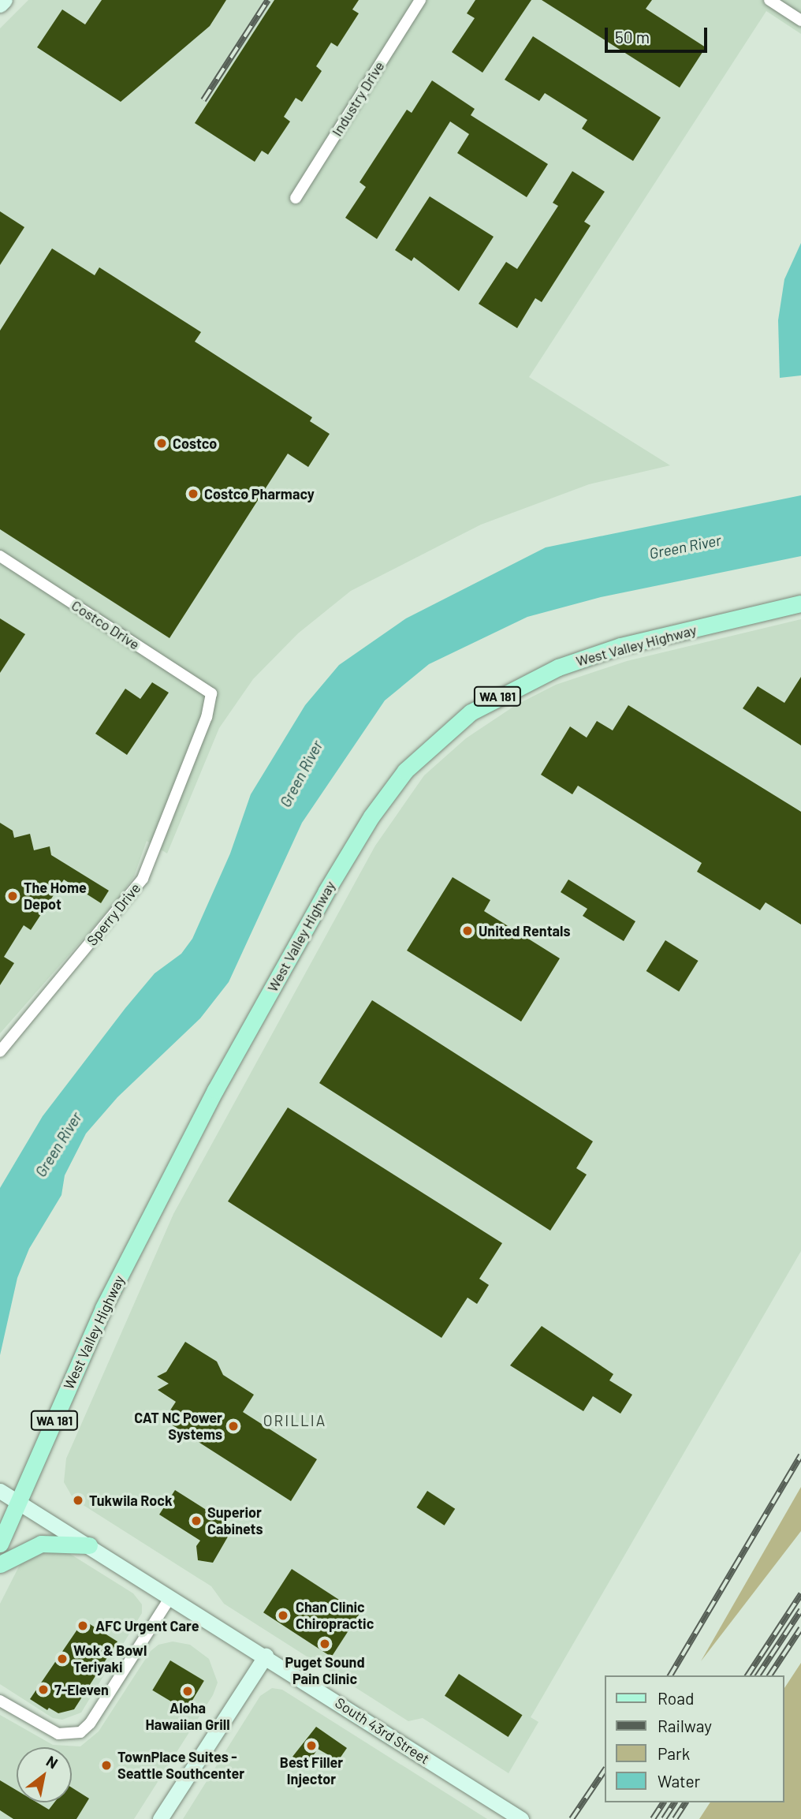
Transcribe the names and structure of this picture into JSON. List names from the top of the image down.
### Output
{
  "streets": {
    "main road": ["West Valley Highway", "WA 181", "South 43rd Street"],
    "street": ["Industry Drive", "Costco Drive", "Sperry Drive"]
  },
  "crossings": [
    ["Costco Drive", "Sperry Drive"],
    ["West Valley Highway", "WA 181"],
    ["West Valley Highway", "South 43rd Street"],
    ["WA 181", "South 43rd Street"]
  ],
  "districts": ["ORILLIA"],
  "water": ["Green River"],
  "places": [
    "Costco",
    "Costco Pharmacy",
    "The Home Depot",
    "United Rentals",
    "CAT NC Power Systems",
    "Tukwila Rock",
    "Superior Cabinets",
    "Chan Clinic Chiropractic",
    "AFC Urgent Care",
    "Puget Sound Pain Clinic",
    "Wok & Bowl Teriyaki",
    "7-Eleven",
    "Aloha Hawaiian Grill",
    "Best Filler Injector",
    "TownPlace Suites - Seattle Southcenter"
  ],
  "legend": [
    "Road",
    "Railway",
    "Park",
    "Water"
  ],
  "scale_bar": "50 m",
  "north": "top right"
}
